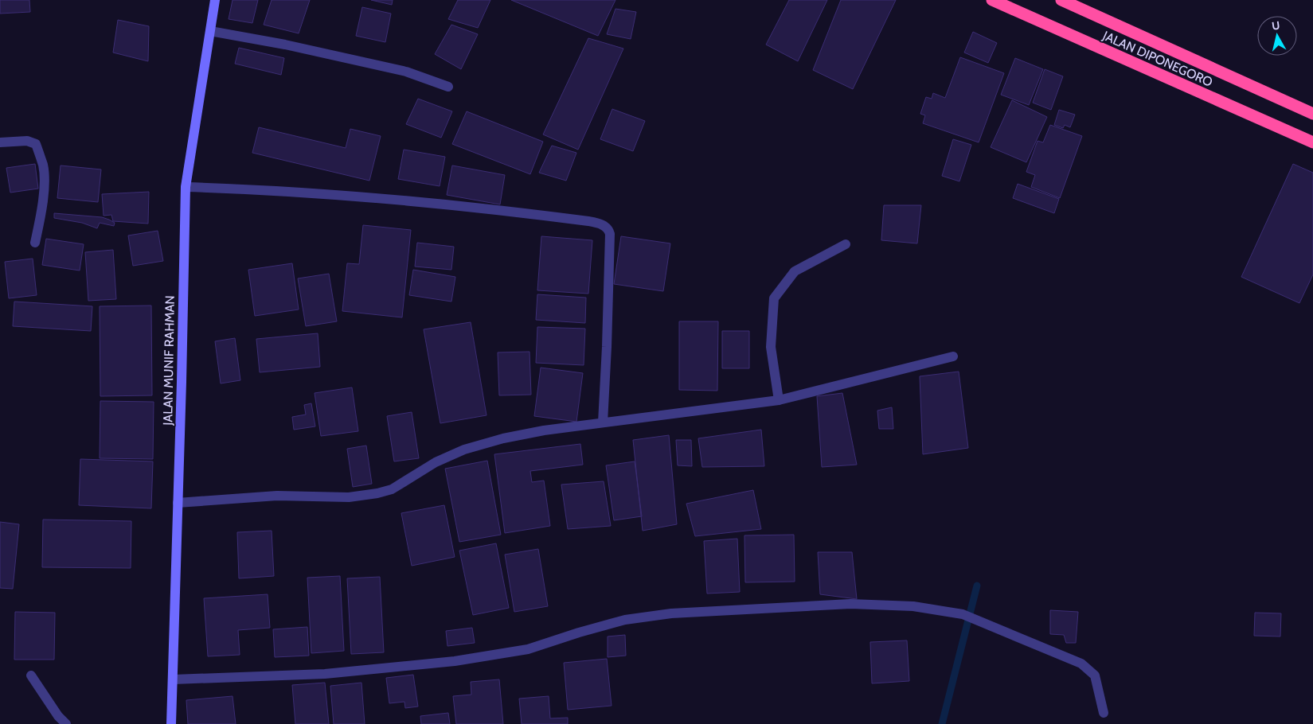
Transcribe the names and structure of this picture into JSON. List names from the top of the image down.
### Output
{
  "streets": {
    "highway": ["JALAN DIPONEGORO"],
    "street": ["JALAN MUNIF RAHMAN"]
  },
  "north": "top"
}
